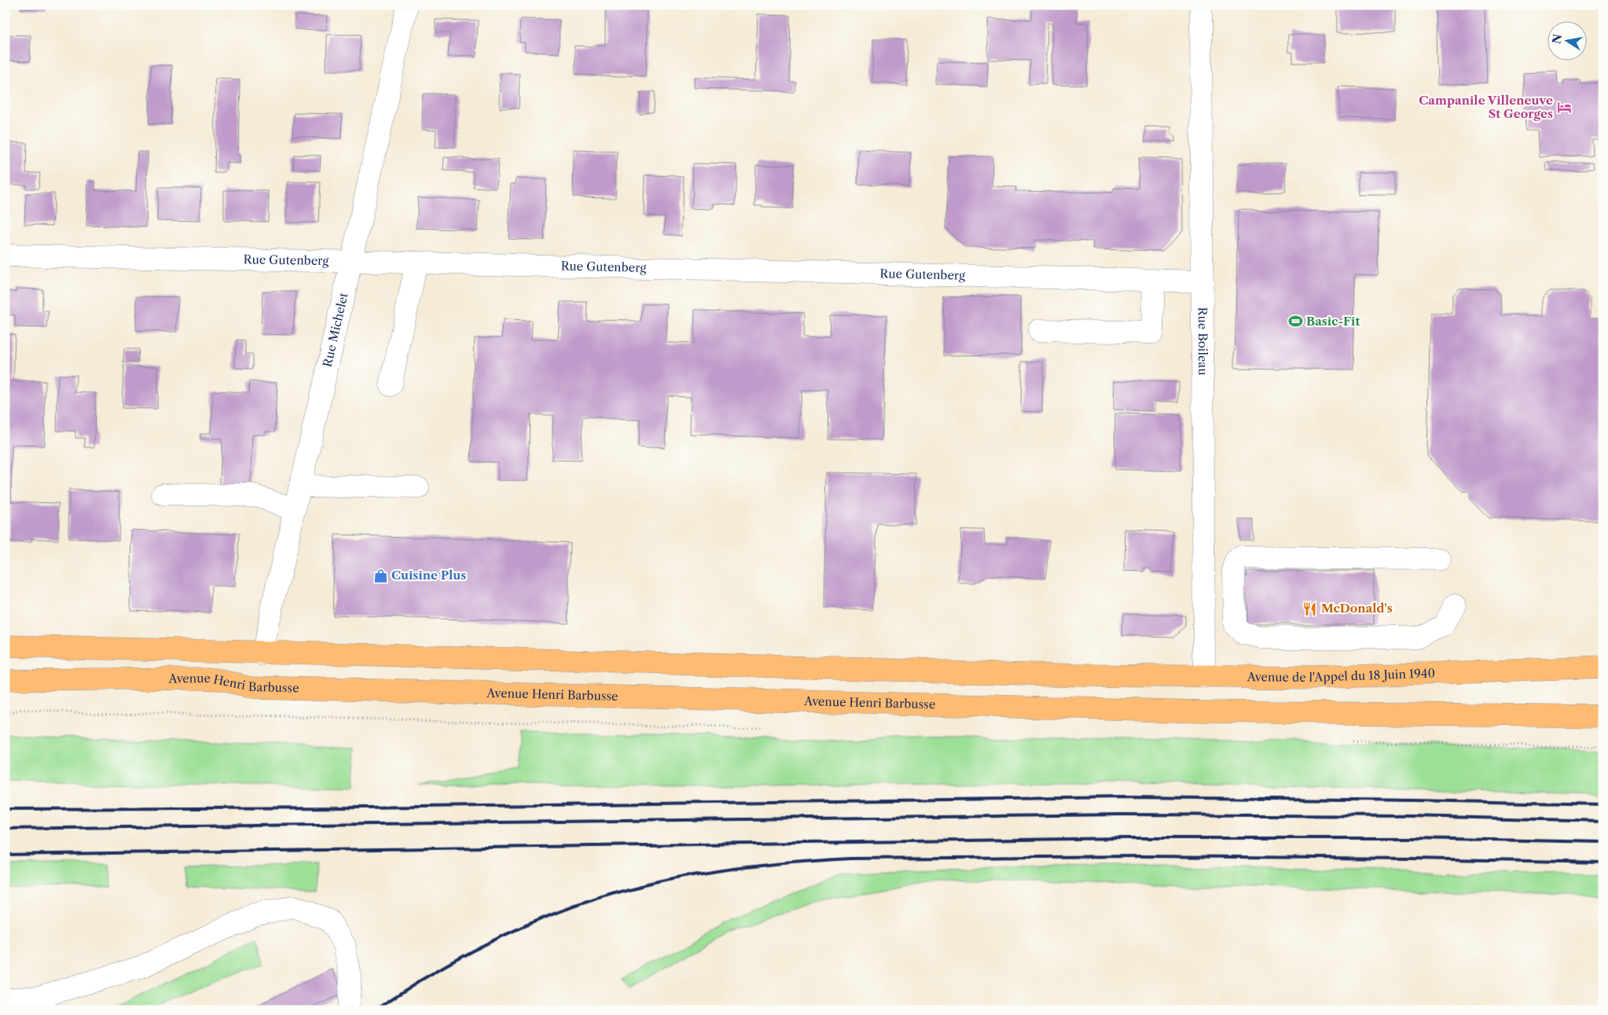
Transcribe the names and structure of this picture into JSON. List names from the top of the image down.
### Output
{
  "streets": {
    "main road": ["Avenue de l'Appel du 18 Juin 1940", "Avenue Henri Barbusse"],
    "street": ["Rue Gutenberg", "Rue Michelet", "Rue Boileau"]
  },
  "crossings": [
    ["Rue Gutenberg", "Rue Michelet"],
    ["Rue Gutenberg", "Rue Boileau"],
    ["Rue Michelet", "Avenue de l'Appel du 18 Juin 1940"],
    ["Rue Boileau", "Avenue de l'Appel du 18 Juin 1940"]
  ],
  "places": {
    "hotel": ["Campanile Villeneuve St Georges"],
    "sports": ["Basic-Fit"],
    "shop": ["Cuisine Plus"],
    "restaurant": ["McDonald's"]
  },
  "north": "left"
}
